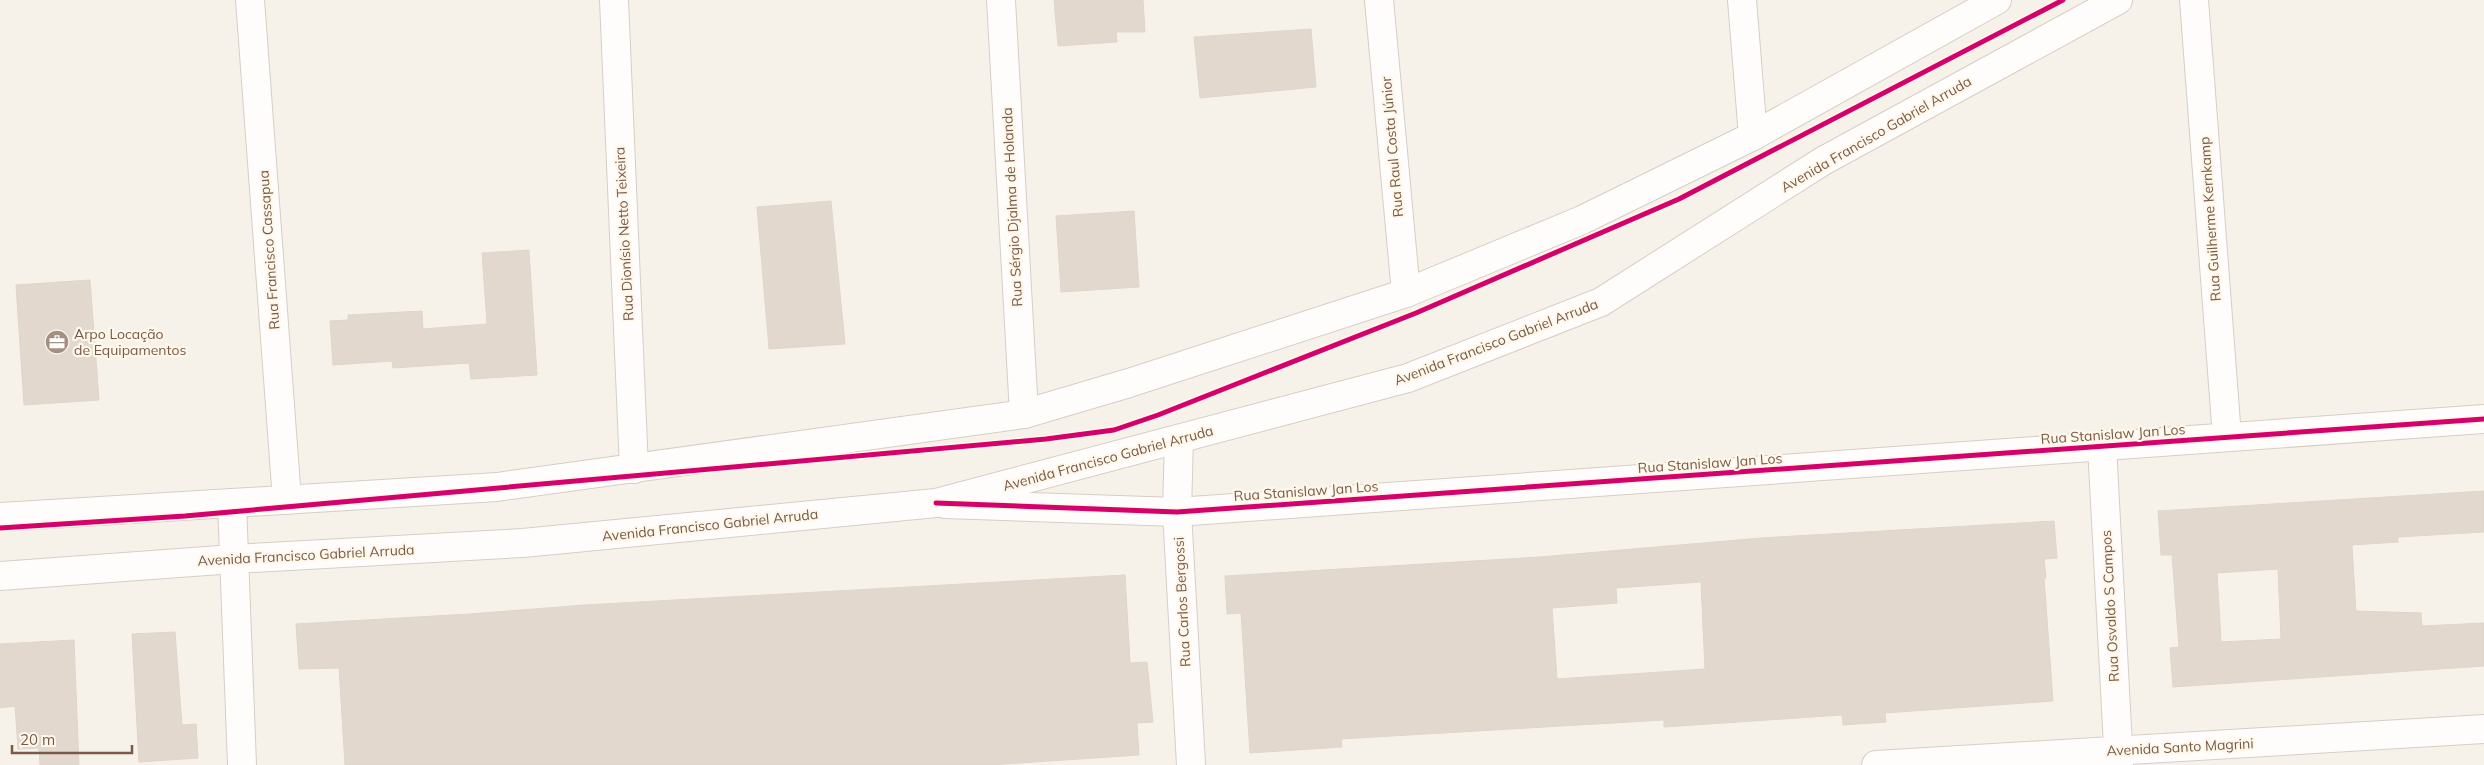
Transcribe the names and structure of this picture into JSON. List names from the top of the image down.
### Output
{
  "streets": {
    "street": [
      "Avenida Francisco Gabriel Arruda",
      "Rua Raul Costa Júnior",
      "Rua Sérgio Djalma de Holanda",
      "Rua Guilherme Kernkamp",
      "Rua Dionísio Netto Teixeira",
      "Rua Francisco Cassapua",
      "Rua Stanislaw Jan Los",
      "Rua Carlos Bergossi",
      "Rua Osvaldo S Campos",
      "Avenida Santo Magrini"
    ]
  },
  "crossings": [
    ["Avenida Francisco Gabriel Arruda", "Rua Stanislaw Jan Los"],
    ["Avenida Francisco Gabriel Arruda", "Rua Carlos Bergossi"],
    ["Rua Guilherme Kernkamp", "Rua Stanislaw Jan Los"],
    ["Rua Stanislaw Jan Los", "Rua Carlos Bergossi"],
    ["Rua Stanislaw Jan Los", "Rua Osvaldo S Campos"],
    ["Rua Osvaldo S Campos", "Avenida Santo Magrini"]
  ],
  "places": {
    "office": ["Arpo Locação de Equipamentos"]
  },
  "scale_bar": "20 m"
}
